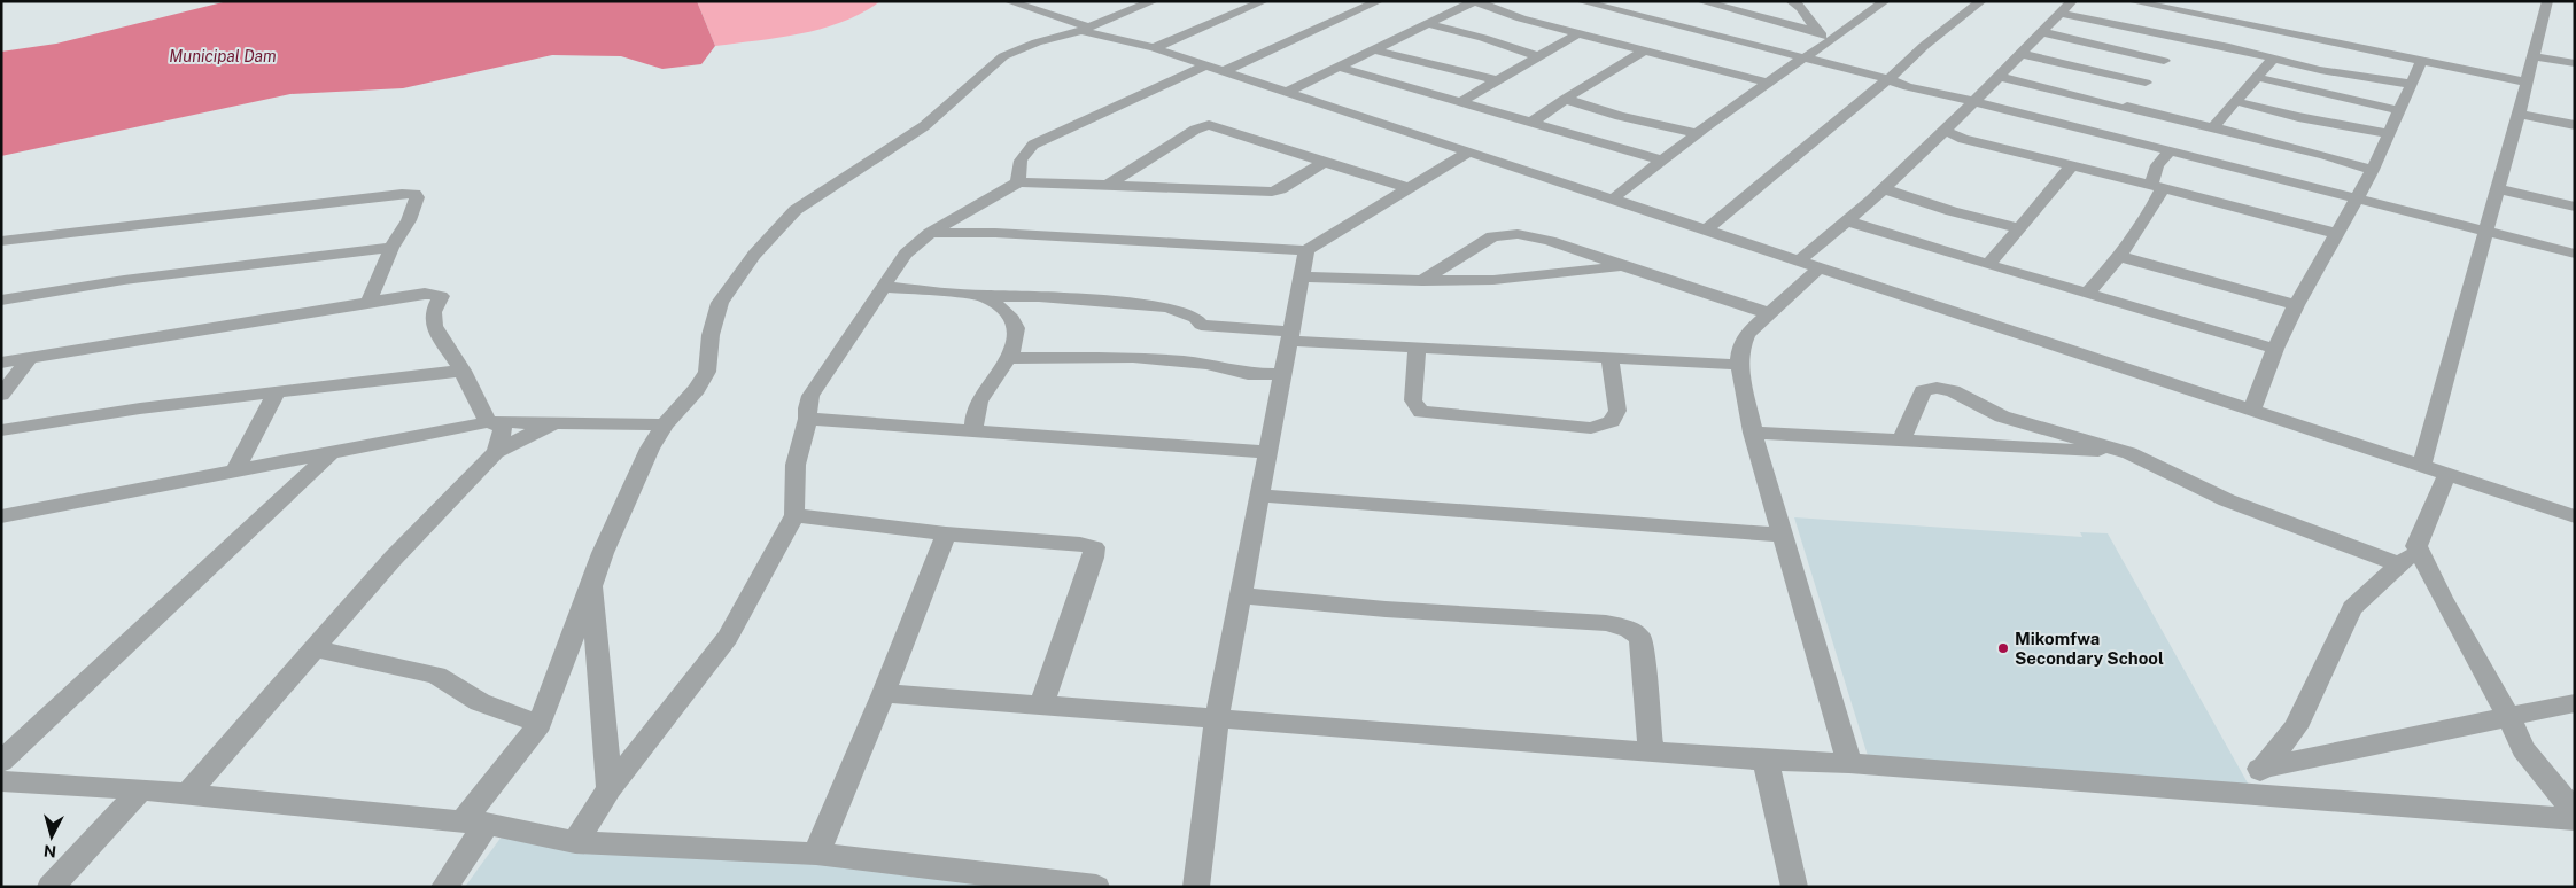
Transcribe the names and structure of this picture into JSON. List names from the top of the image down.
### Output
{
  "water": ["Municipal Dam"],
  "places": ["Mikomfwa Secondary School"],
  "north": "bottom"
}
